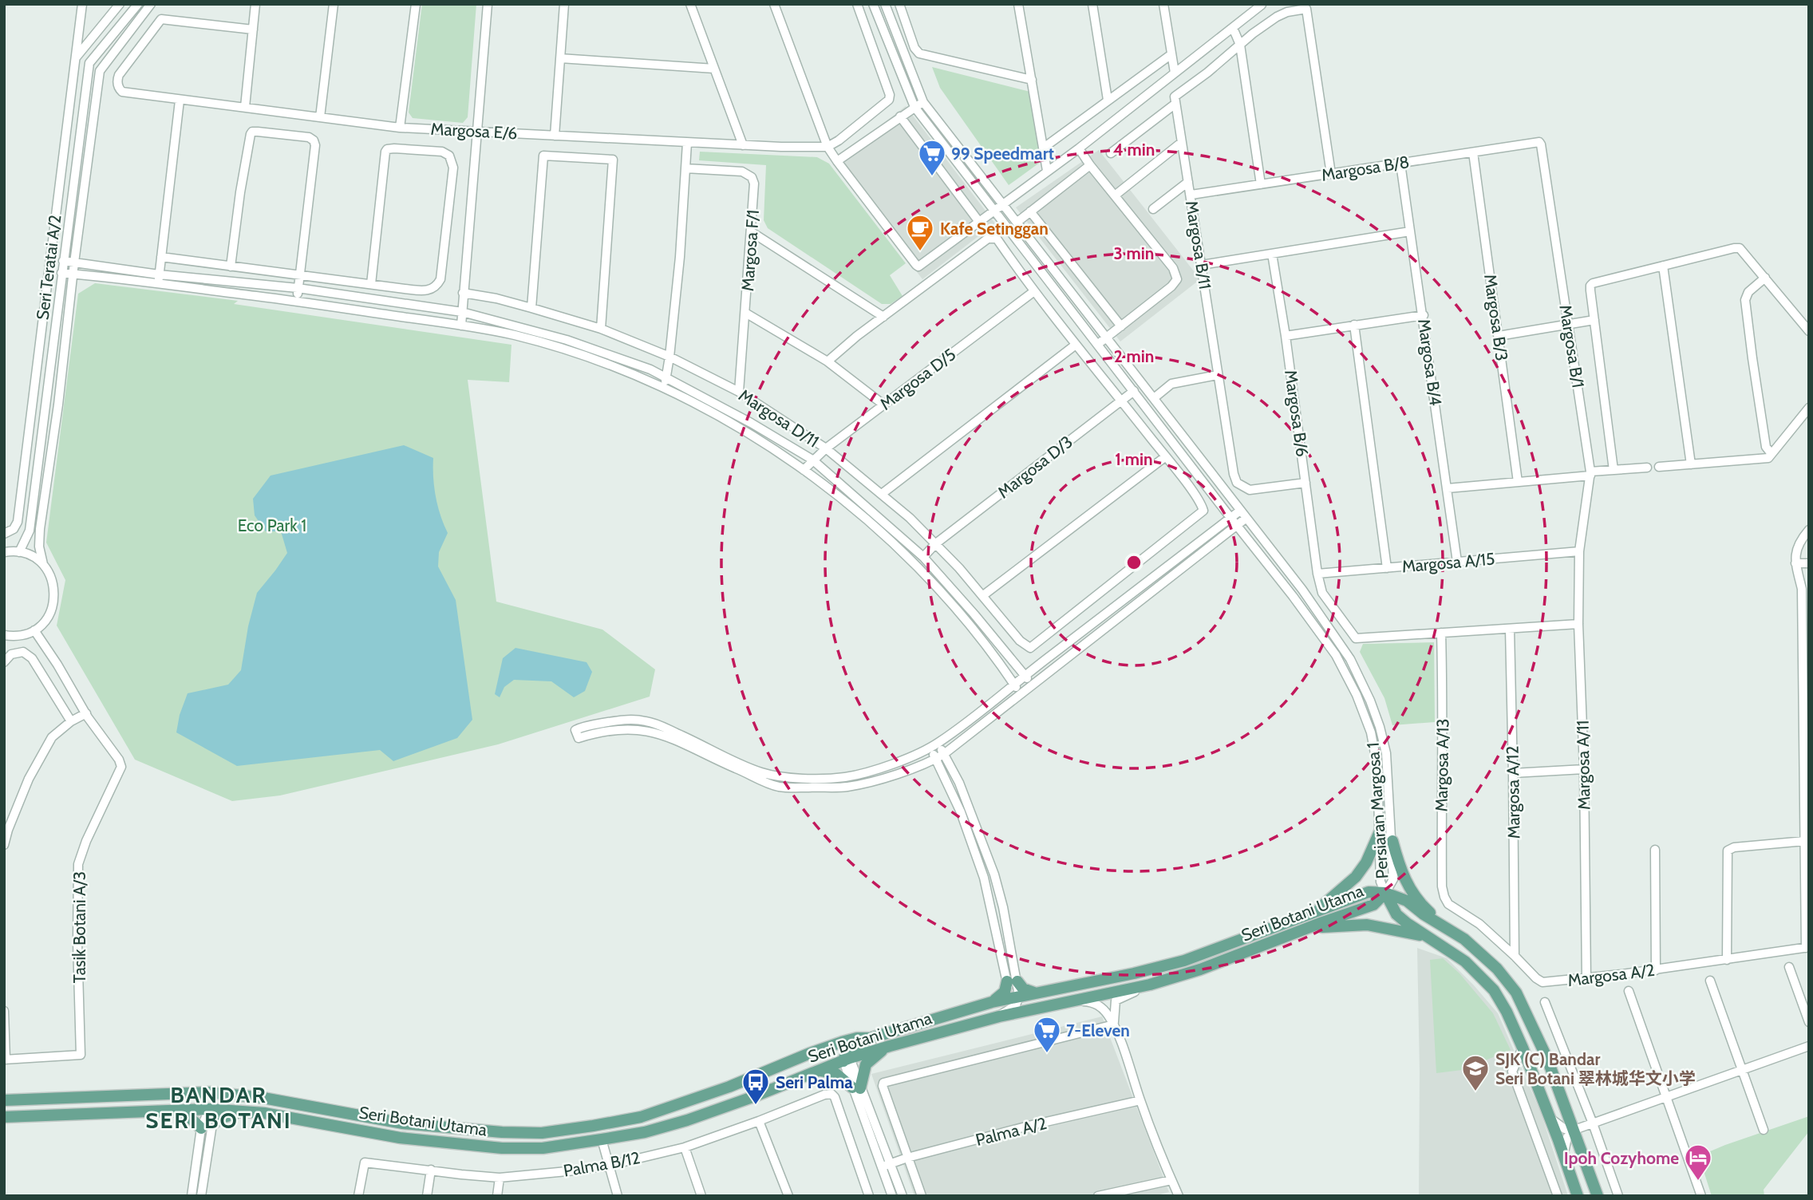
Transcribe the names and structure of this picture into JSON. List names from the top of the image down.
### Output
{
  "streets": {
    "main road": ["Seri Botani Utama"],
    "street": [
      "Margosa E/6",
      "Margosa B/8",
      "Margosa B/11",
      "Margosa F/1",
      "Seri Teratai A/2",
      "Margosa B/3",
      "Margosa B/1",
      "Margosa B/4",
      "Margosa D/5",
      "Margosa B/6",
      "Margosa D/11",
      "Margosa D/3",
      "Margosa A/15",
      "Margosa A/13",
      "Margosa A/11",
      "Margosa A/12",
      "Persiaran Margosa 1",
      "Tasik Botani A/3",
      "Margosa A/2",
      "Palma A/2",
      "Palma B/12"
    ]
  },
  "crossings": [
    ["Margosa B/8", "Margosa B/11"],
    ["Margosa B/8", "Margosa B/3"],
    ["Margosa B/8", "Margosa B/1"],
    ["Margosa B/8", "Margosa B/4"],
    ["Margosa B/11", "Margosa B/6"],
    ["Margosa F/1", "Margosa D/11"],
    ["Margosa B/1", "Margosa A/15"],
    ["Margosa B/1", "Margosa A/11"],
    ["Margosa B/4", "Margosa A/15"],
    ["Margosa D/5", "Margosa D/11"],
    ["Margosa B/6", "Margosa A/15"],
    ["Margosa D/11", "Margosa D/3"],
    ["Margosa D/3", "Persiaran Margosa 1"],
    ["Margosa A/15", "Margosa A/11"],
    ["Margosa A/13", "Margosa A/2"],
    ["Margosa A/11", "Margosa A/2"],
    ["Margosa A/12", "Margosa A/2"],
    ["Persiaran Margosa 1", "Seri Botani Utama"]
  ],
  "districts": ["BANDAR SERI BOTANI"],
  "parks": ["Eco Park 1"],
  "places": {
    "supermarket": ["99 Speedmart", "7-Eleven"],
    "cafe": ["Kafe Setinggan"],
    "school or university": ["SJK (C) Bandar Seri Botani 翠林城华文小学"],
    "bus stop": ["Seri Palma"],
    "hotel": ["Ipoh Cozyhome"]
  },
  "rings": [
    "4 min",
    "3 min",
    "2 min",
    "1 min"
  ]
}
